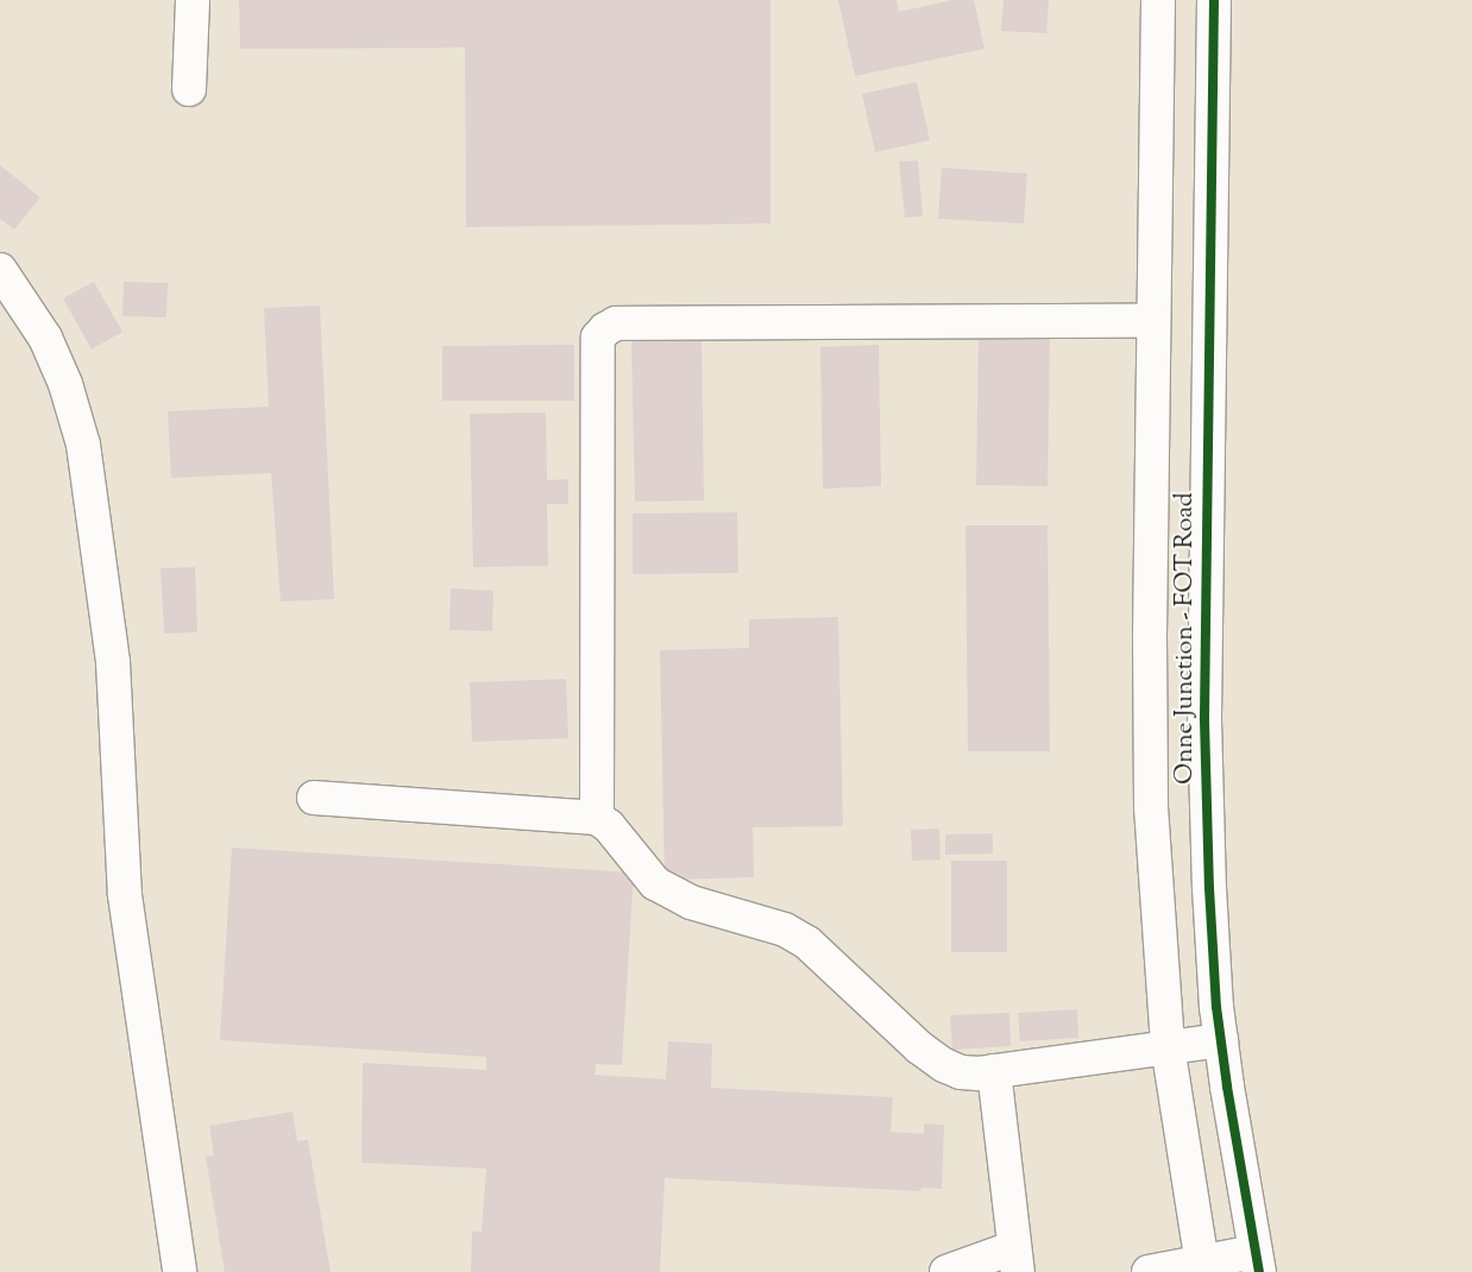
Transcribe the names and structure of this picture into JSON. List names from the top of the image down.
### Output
{
  "streets": {
    "street": ["Onne Junction - FOT Road"]
  }
}
